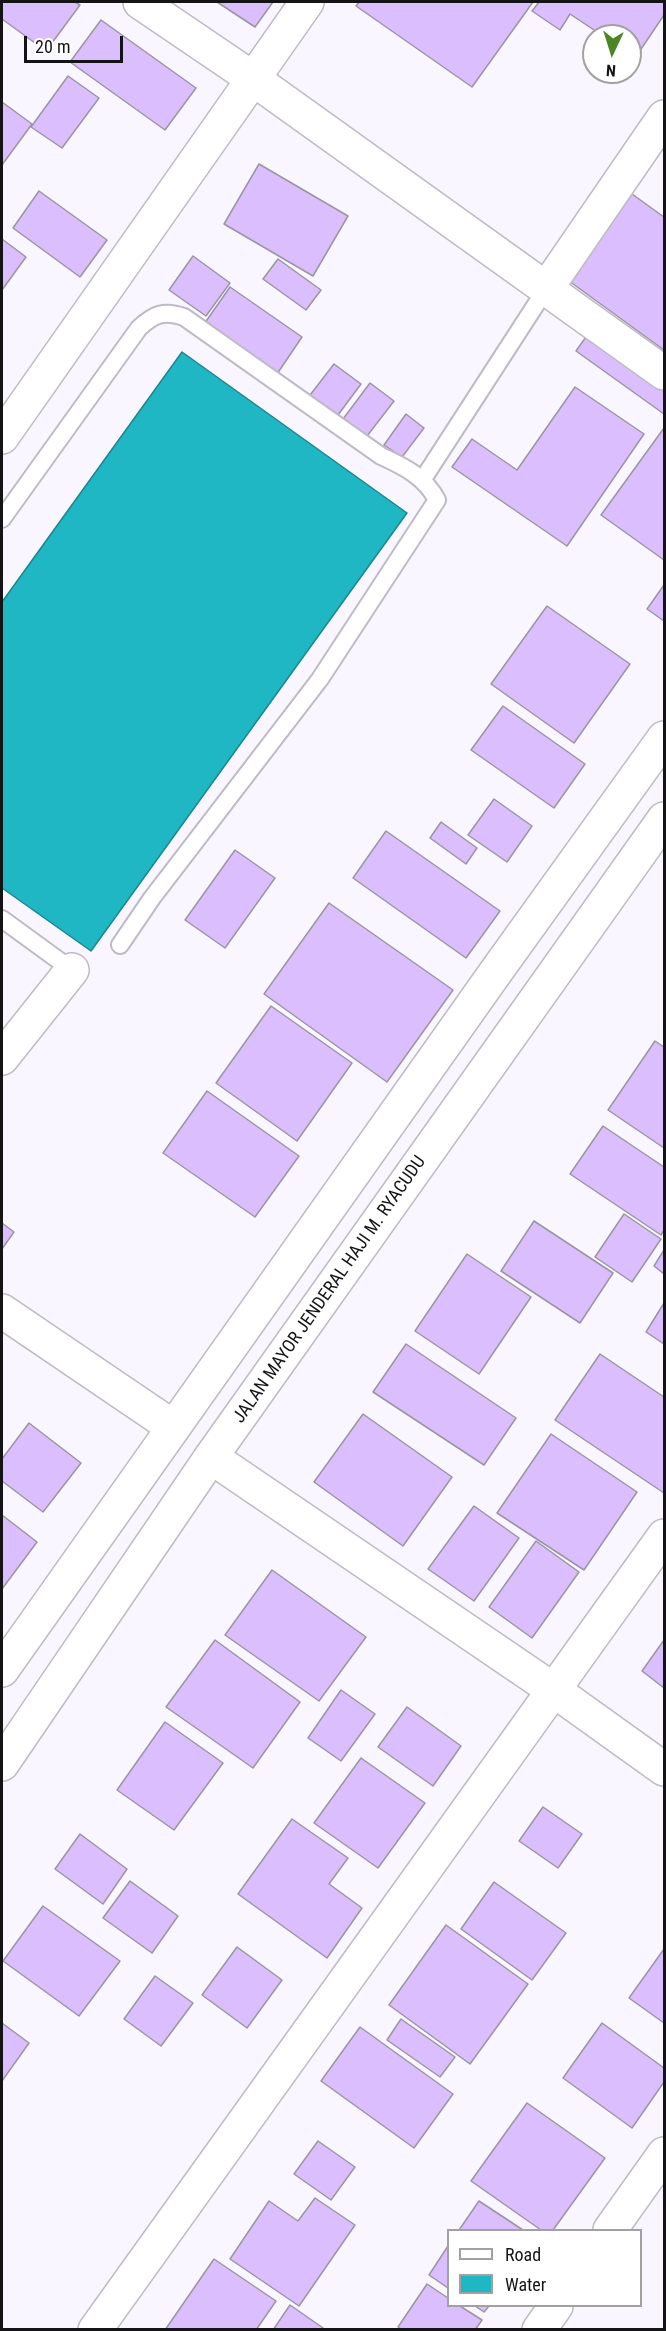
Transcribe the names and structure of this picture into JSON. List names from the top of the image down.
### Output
{
  "streets": {
    "street": ["JALAN MAYOR JENDERAL HAJI M. RYACUDU"]
  },
  "legend": ["Road", "Water"],
  "scale_bar": "20 m",
  "north": "bottom"
}
